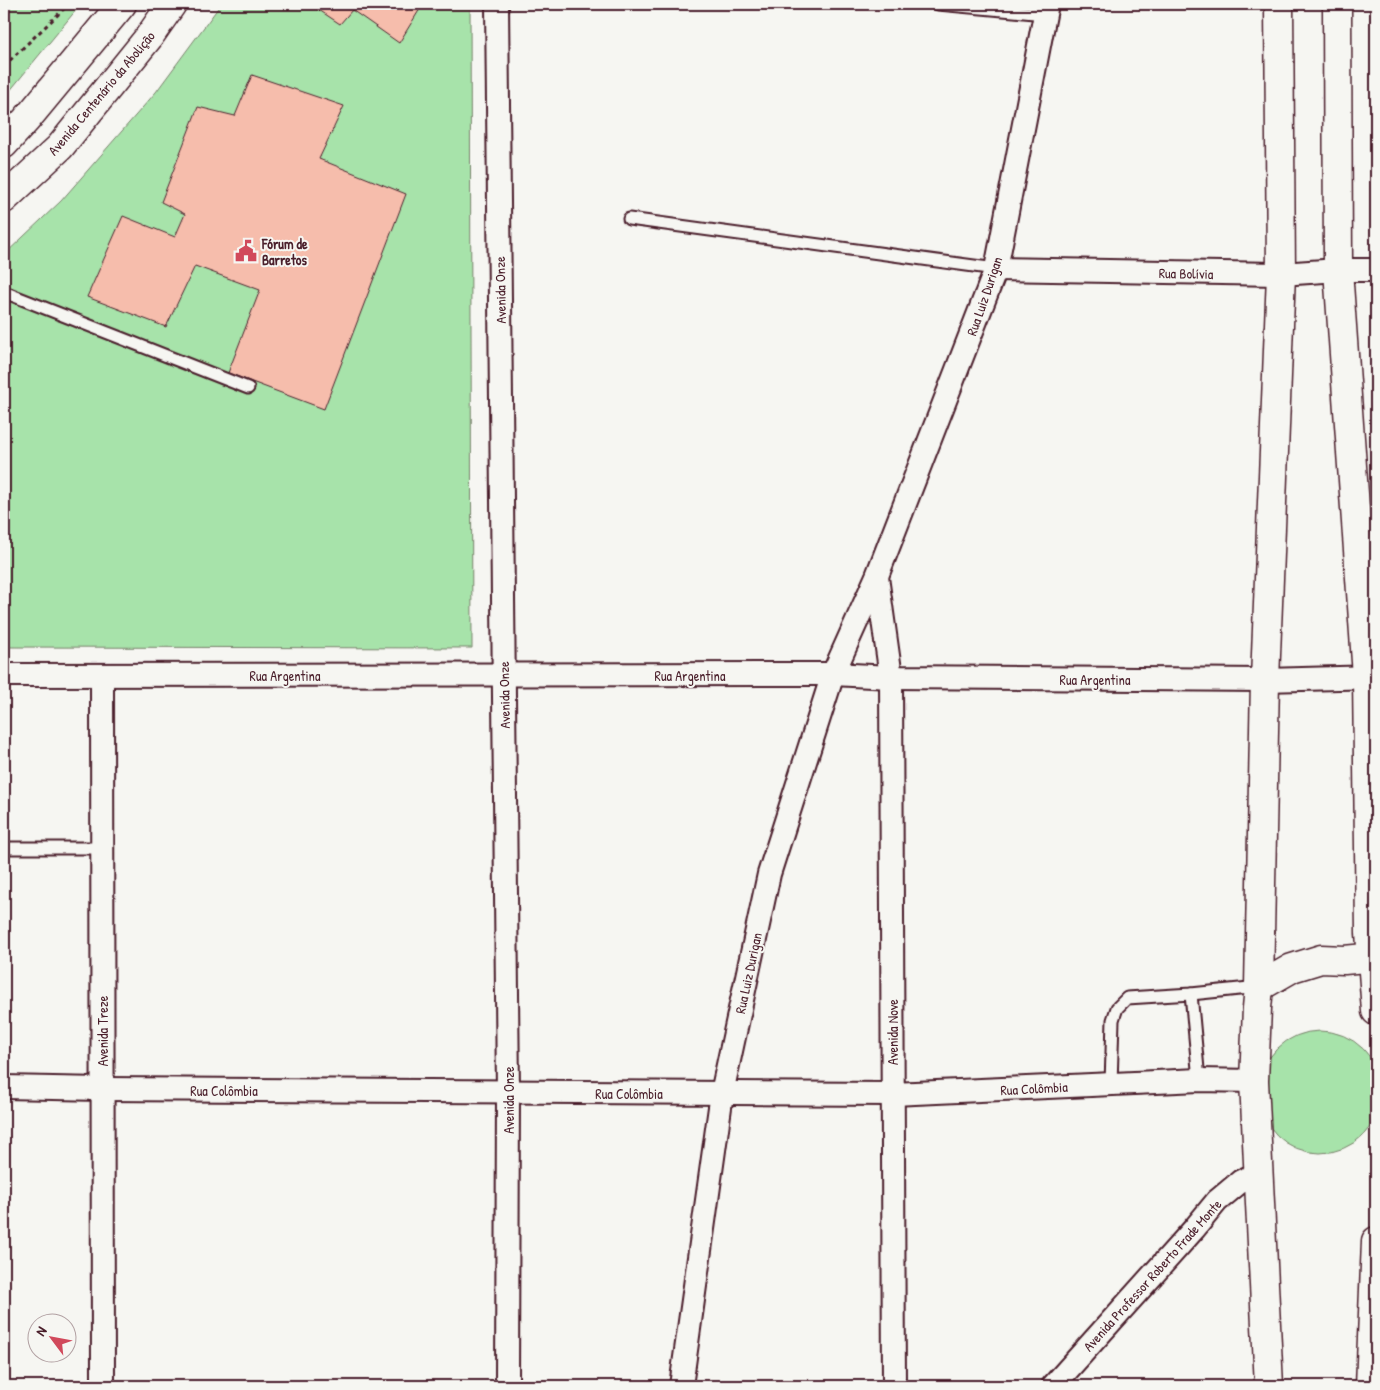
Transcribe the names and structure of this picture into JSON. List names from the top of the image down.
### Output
{
  "streets": {
    "main road": ["Avenida Centenário da Abolição"],
    "street": [
      "Rua Bolívia",
      "Avenida Onze",
      "Rua Luiz Durigan",
      "Rua Argentina",
      "Avenida Treze",
      "Avenida Nove",
      "Rua Colômbia",
      "Avenida Professor Roberto Frade Monte"
    ]
  },
  "crossings": [
    ["Rua Bolívia", "Rua Luiz Durigan"],
    ["Avenida Onze", "Rua Argentina"],
    ["Avenida Onze", "Rua Colômbia"],
    ["Rua Luiz Durigan", "Rua Argentina"],
    ["Rua Luiz Durigan", "Avenida Nove"],
    ["Rua Luiz Durigan", "Rua Colômbia"],
    ["Rua Argentina", "Avenida Treze"],
    ["Rua Argentina", "Avenida Nove"],
    ["Avenida Treze", "Rua Colômbia"],
    ["Avenida Nove", "Rua Colômbia"]
  ],
  "places": {
    "public building": ["Fórum de Barretos"]
  },
  "north": "top left"
}
